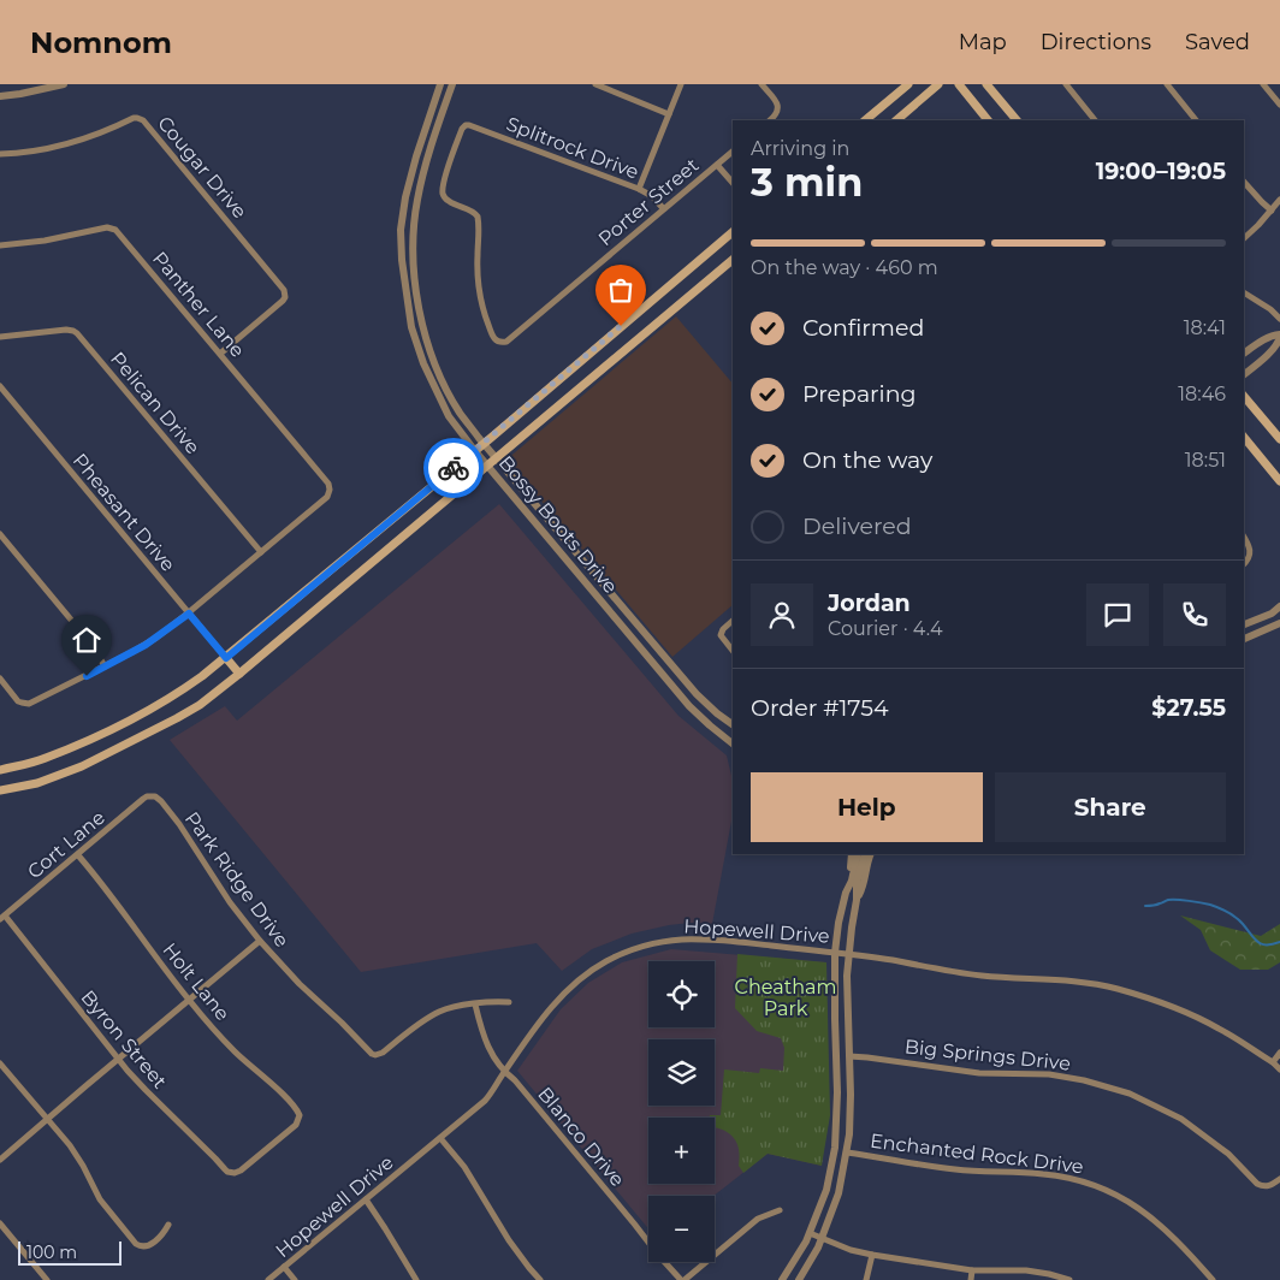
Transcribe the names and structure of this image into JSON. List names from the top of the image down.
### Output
{
  "streets": {
    "street": [
      "Splitrock Drive",
      "Cougar Drive",
      "Porter Street",
      "Panther Lane",
      "Pelican Drive",
      "Pheasant Drive",
      "Bossy Boots Drive",
      "Cort Lane",
      "Park Ridge Drive",
      "Hopewell Drive",
      "Holt Lane",
      "Byron Street",
      "Big Springs Drive",
      "Blanco Drive",
      "Enchanted Rock Drive"
    ]
  },
  "crossings": [
    ["Splitrock Drive", "Porter Street"],
    ["Cougar Drive", "Panther Lane"],
    ["Panther Lane", "Pelican Drive"],
    ["Cort Lane", "Park Ridge Drive"],
    ["Cort Lane", "Holt Lane"],
    ["Cort Lane", "Byron Street"],
    ["Park Ridge Drive", "Blanco Drive"],
    ["Hopewell Drive", "Blanco Drive"],
    ["Holt Lane", "Byron Street"]
  ],
  "parks": ["Cheatham Park"],
  "scale_bar": "100 m",
  "page": {
    "header": "Nomnom",
    "nav": ["Map", "Directions", "Saved"],
    "heading": ["3 min", "Arriving in", "19:00–19:05"],
    "panel": [
      "Jordan",
      "Courier · 4.4",
      "Order #1754",
      "$27.55"
    ],
    "bar": "On the way · 460 m",
    "list": [
      ["Confirmed", "18:41"],
      ["Preparing", "18:46"],
      ["On the way", "18:51"],
      "Delivered"
    ],
    "buttons": ["Help", "Share"],
    "map_buttons": ["+", "−"],
    "scale": "100 m"
  }
}
